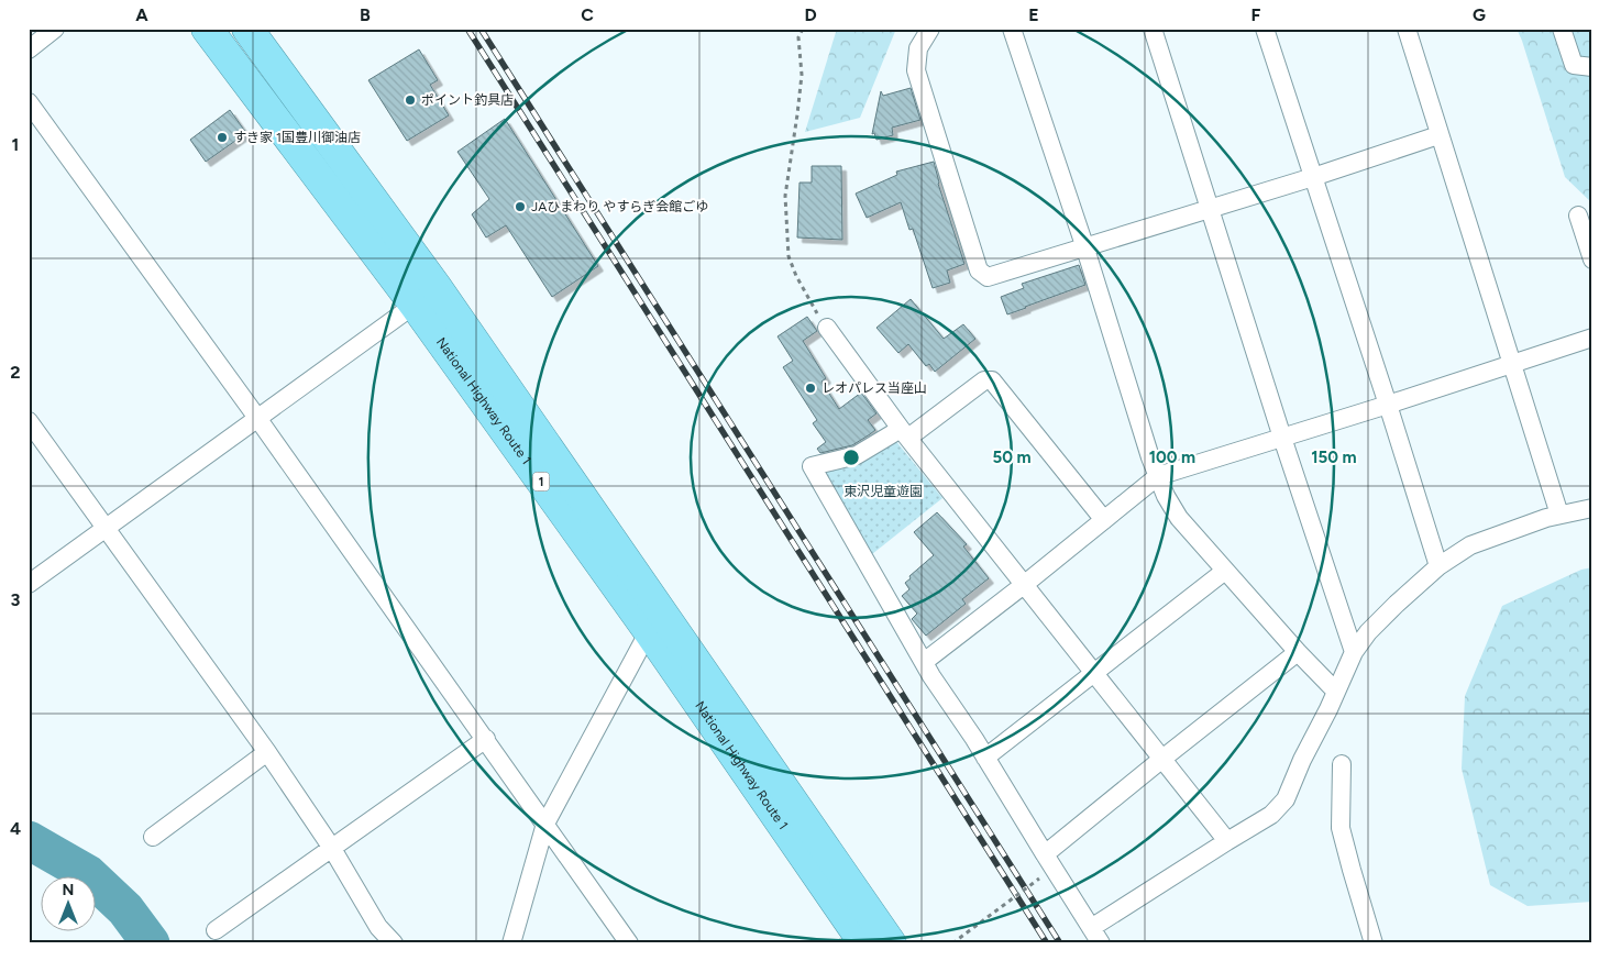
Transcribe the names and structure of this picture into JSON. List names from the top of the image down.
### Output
{
  "streets": {
    "highway": ["National Highway Route 1", "1"]
  },
  "parks": ["東沢児童遊園"],
  "places": [
    "ポイント釣具店",
    "すき家 1国豊川御油店",
    "JAひまわり やすらぎ会館ごゆ",
    "レオパレス当座山"
  ],
  "north": "top",
  "grid": {
    "columns": [
      "A",
      "B",
      "C",
      "D",
      "E",
      "F",
      "G"
    ],
    "rows": [
      "1",
      "2",
      "3",
      "4"
    ]
  },
  "rings": ["50 m", "100 m", "150 m"]
}
